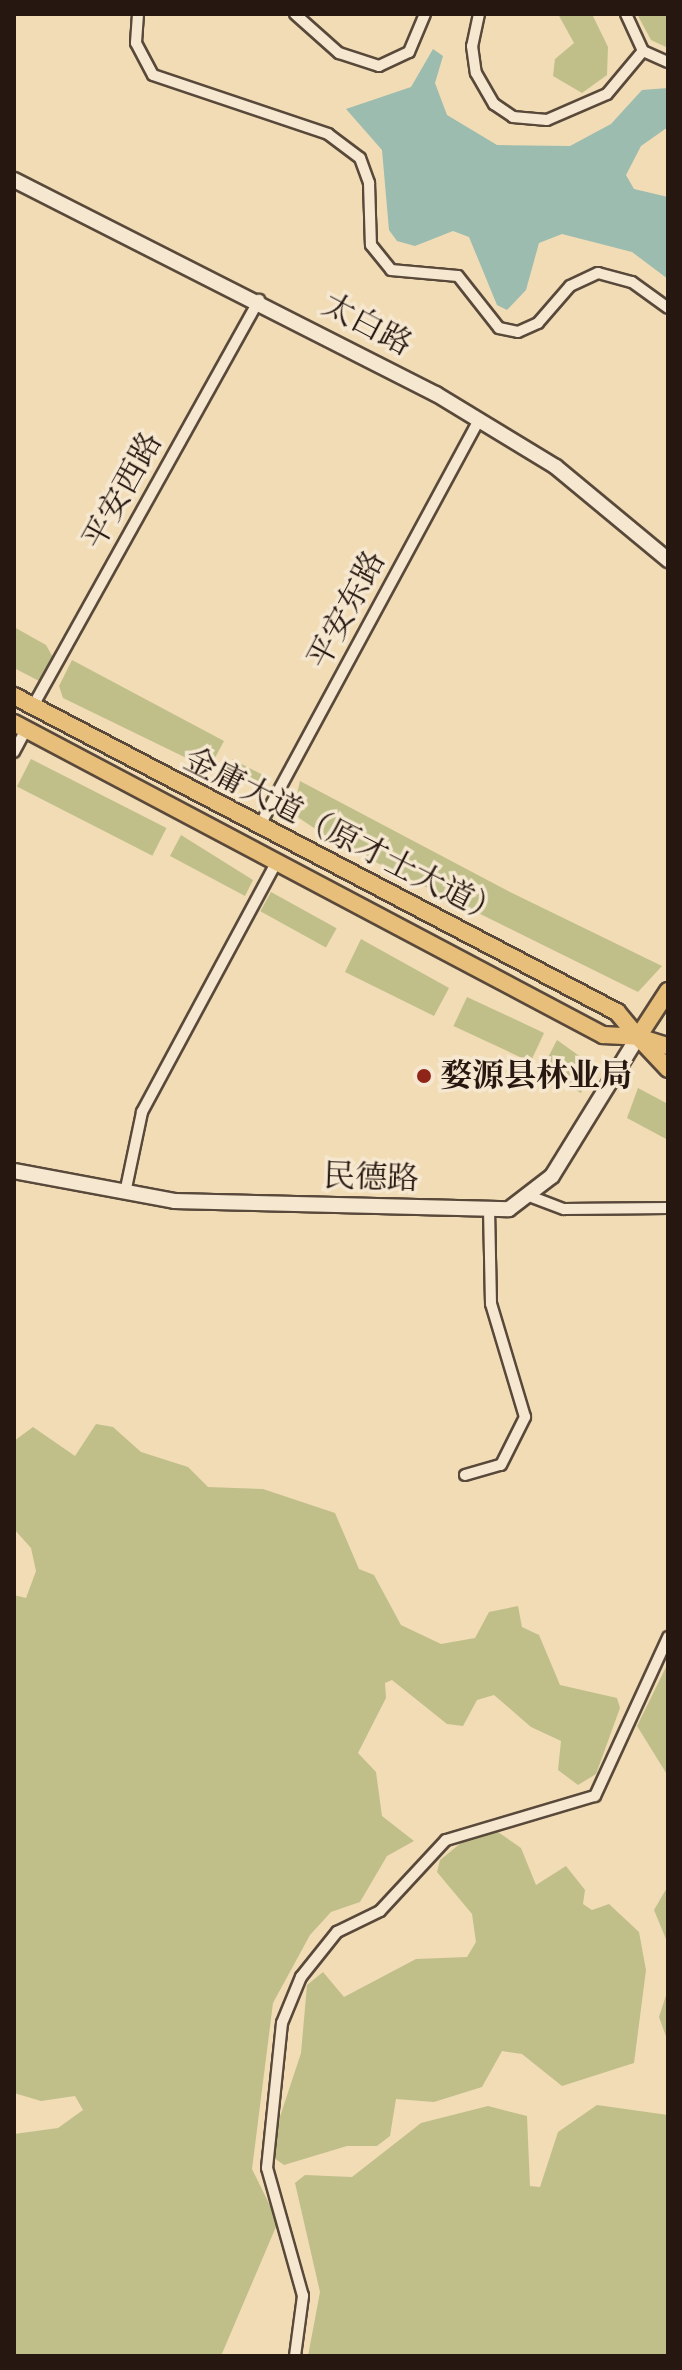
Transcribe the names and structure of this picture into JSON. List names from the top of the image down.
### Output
{
  "streets": {
    "main road": ["金庸大道（原才士大道）"],
    "street": [
      "太白路",
      "平安西路",
      "平安东路",
      "民德路"
    ]
  },
  "crossings": [
    ["太白路", "平安西路"],
    ["太白路", "平安东路"],
    ["平安西路", "金庸大道（原才士大道）"],
    ["平安东路", "金庸大道（原才士大道）"]
  ],
  "places": ["婺源县林业局"]
}
